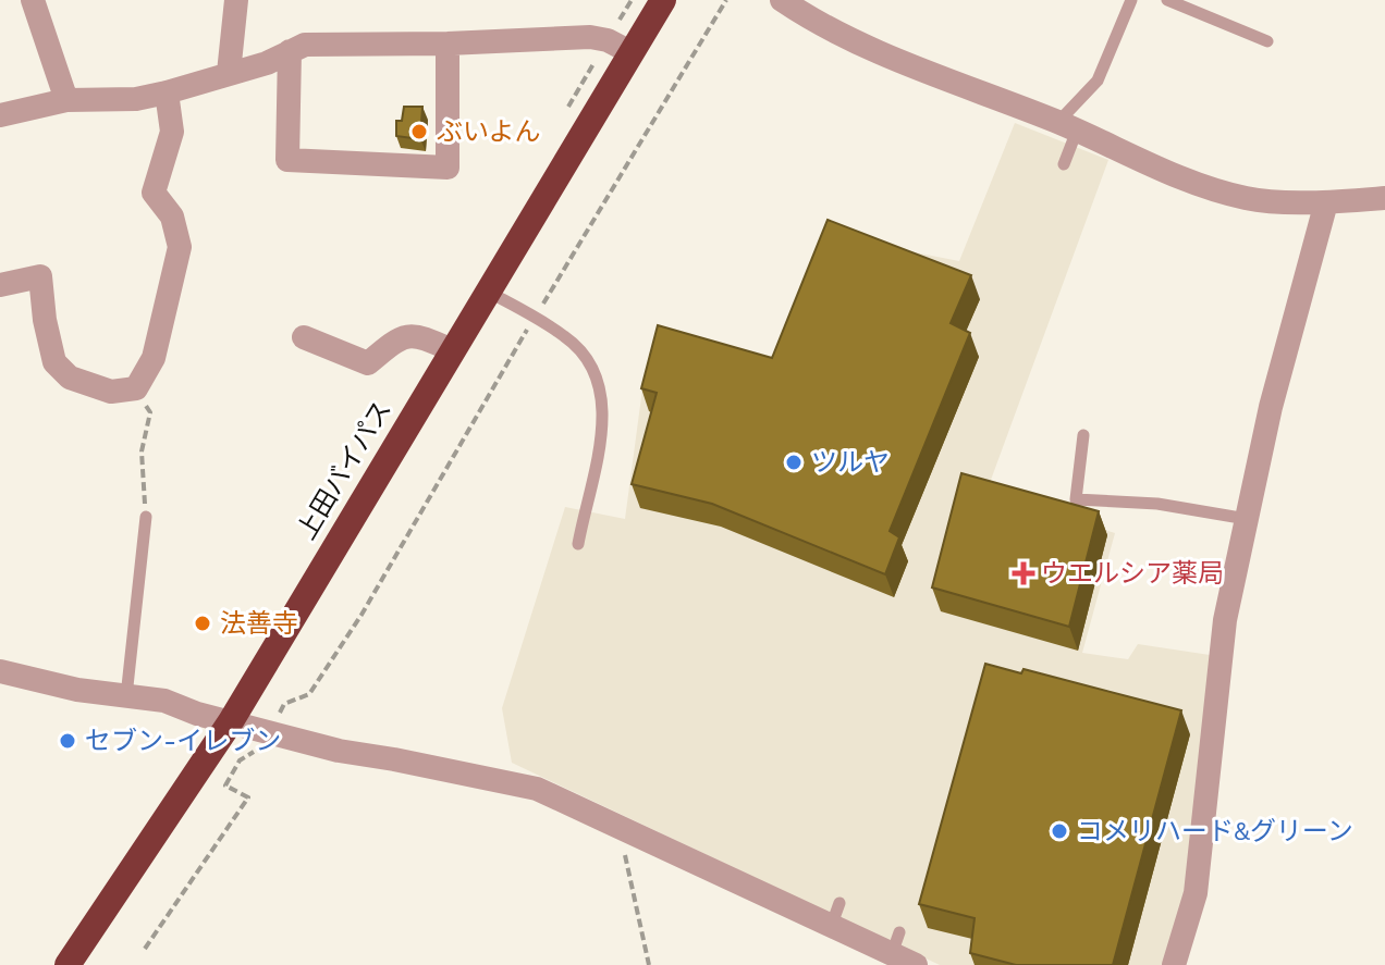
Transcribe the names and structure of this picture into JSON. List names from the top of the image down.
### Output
{
  "streets": {
    "highway": ["上田バイパス"]
  },
  "places": {
    "other": [
      "ぶいよん",
      "ツルヤ",
      "法善寺",
      "セブン-イレブン",
      "コメリハード&グリーン"
    ],
    "health": ["ウエルシア薬局"]
  }
}
